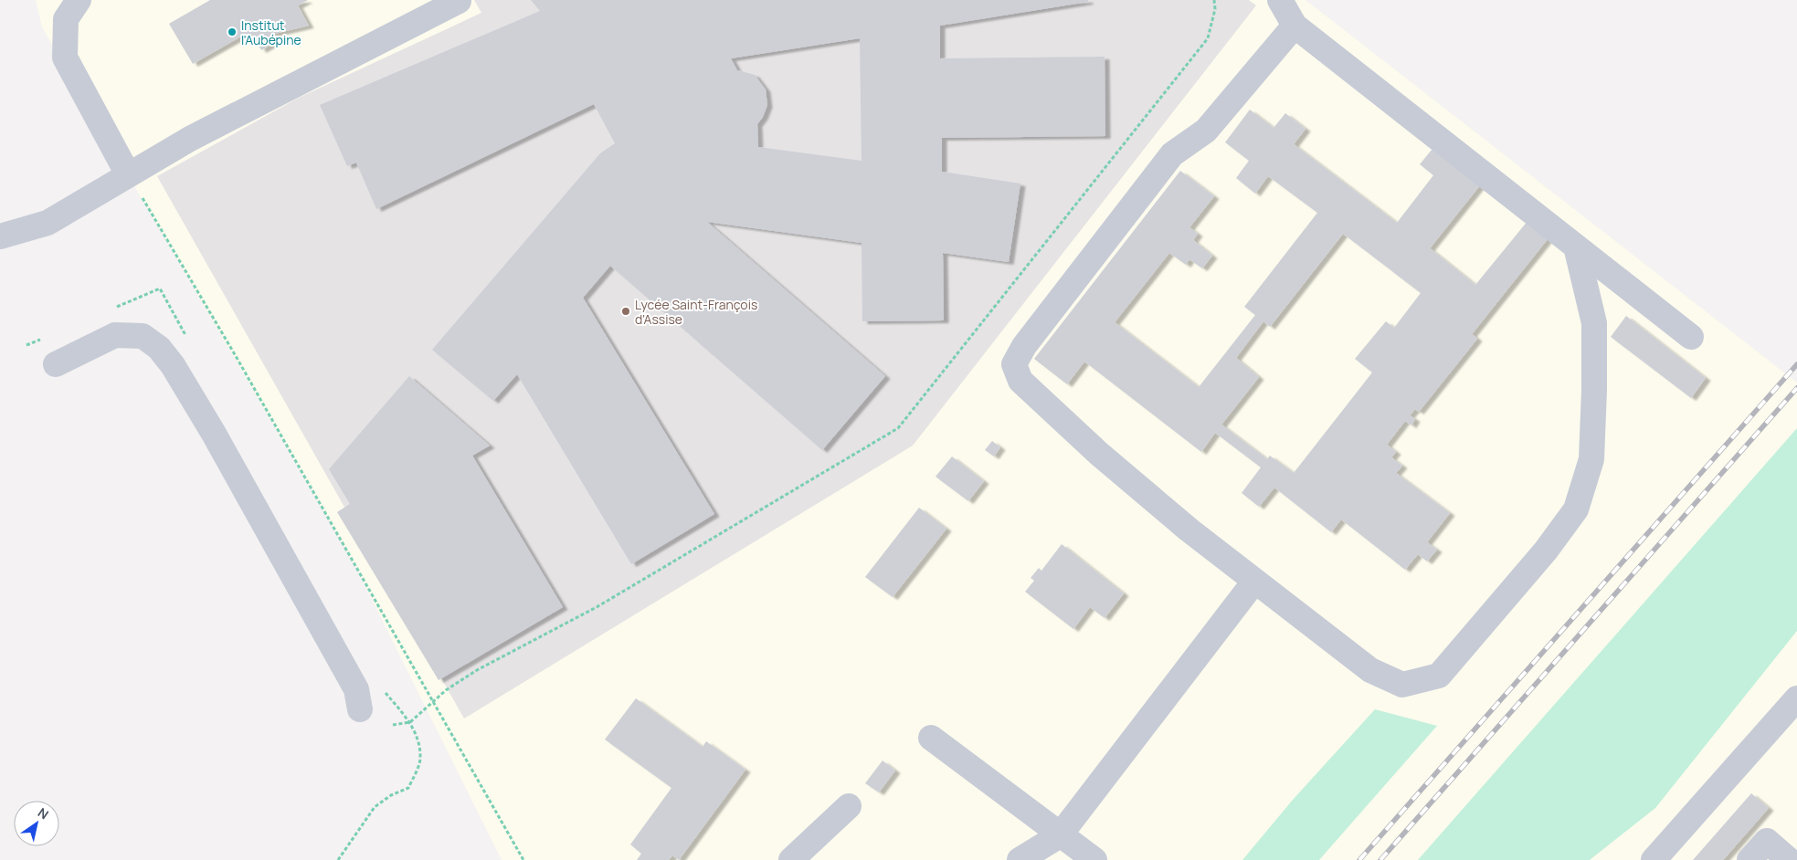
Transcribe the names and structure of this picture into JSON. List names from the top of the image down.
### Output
{
  "places": ["Institut l'Aubépine", "Lycée Saint-François d'Assise"],
  "north": "top right"
}
